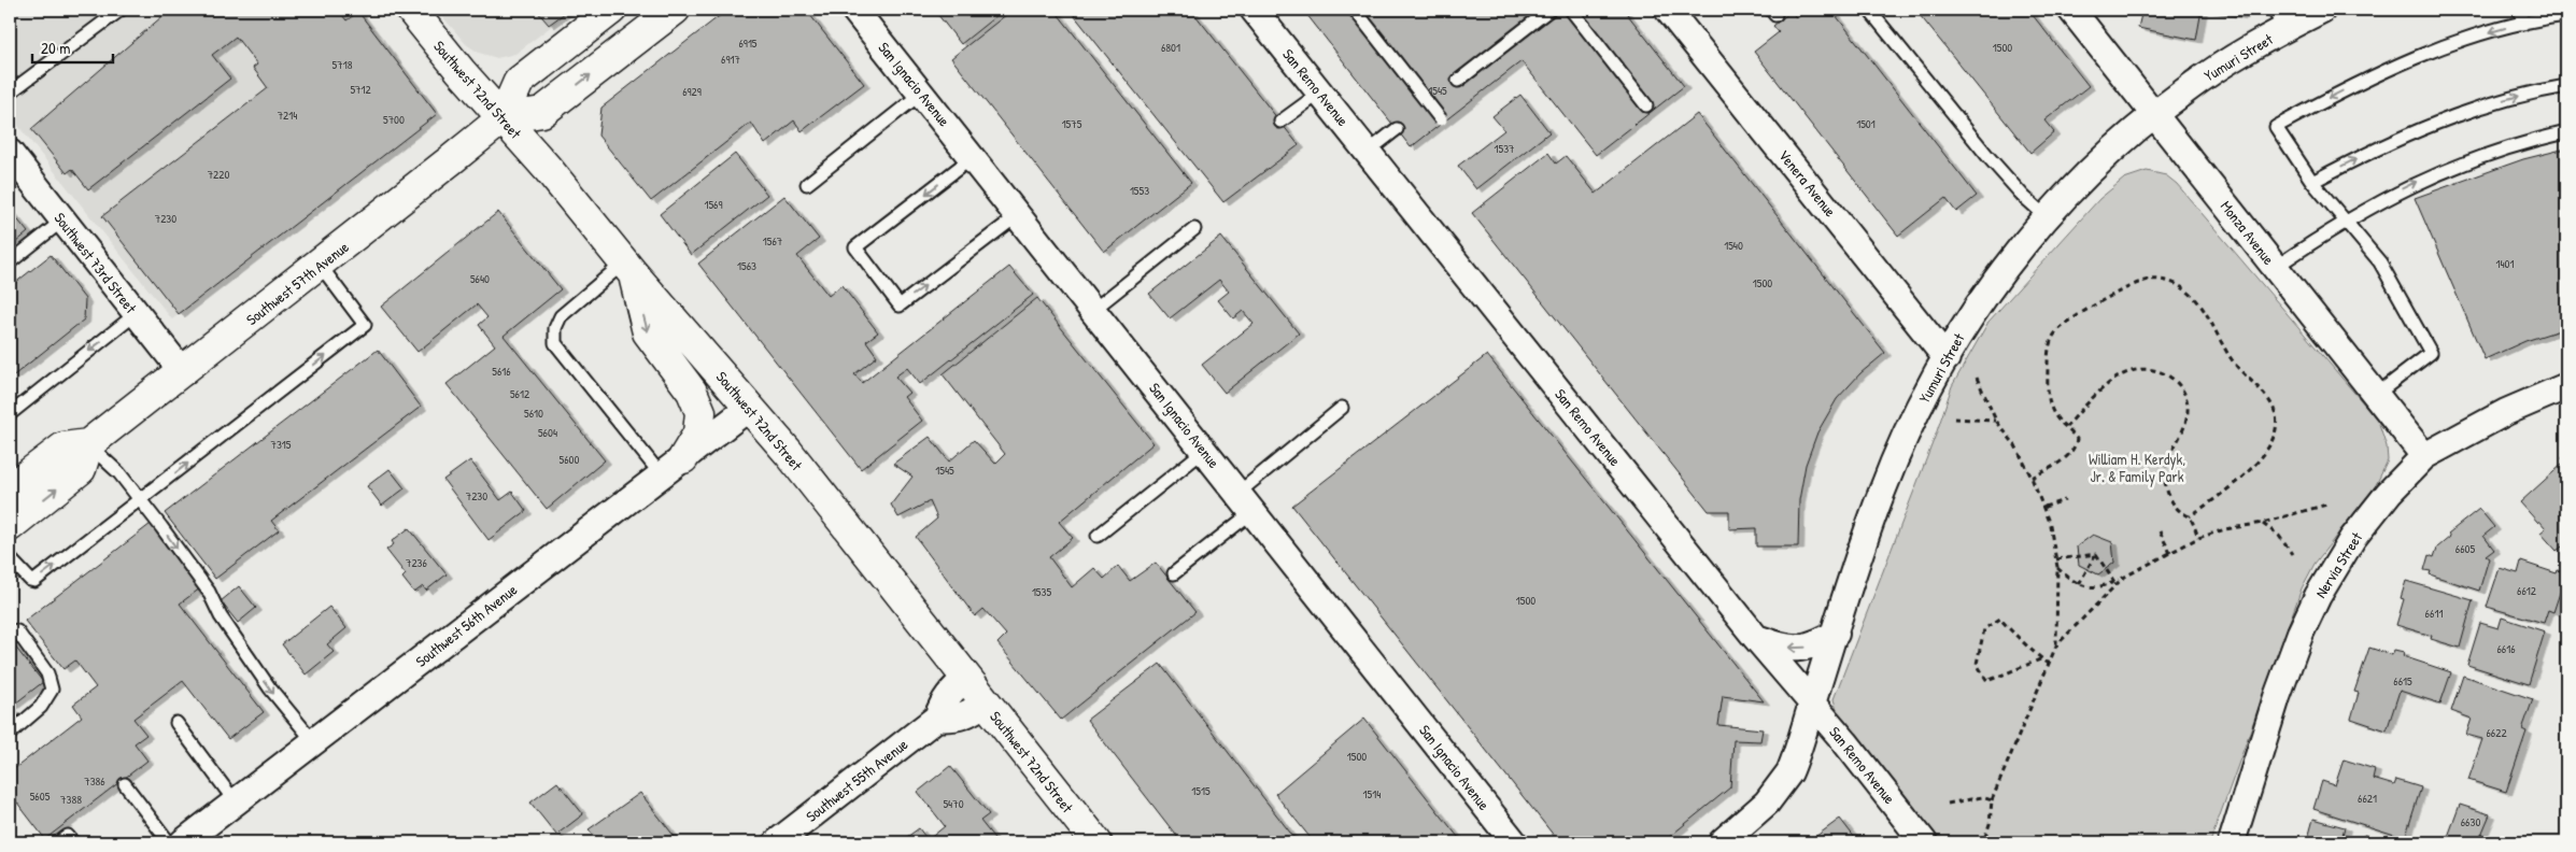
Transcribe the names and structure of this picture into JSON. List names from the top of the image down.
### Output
{
  "streets": {
    "main road": ["Southwest 72nd Street", "Southwest 57th Avenue"],
    "street": [
      "Yumuri Street",
      "San Ignacio Avenue",
      "San Remo Avenue",
      "Venera Avenue",
      "Monza Avenue",
      "Southwest 73rd Street",
      "Nervia Street",
      "Southwest 56th Avenue",
      "Southwest 55th Avenue"
    ]
  },
  "crossings": [
    ["Yumuri Street", "San Remo Avenue"],
    ["Yumuri Street", "Venera Avenue"],
    ["Yumuri Street", "Monza Avenue"],
    ["Southwest 72nd Street", "Southwest 57th Avenue"],
    ["Southwest 72nd Street", "Southwest 56th Avenue"],
    ["Southwest 72nd Street", "Southwest 55th Avenue"],
    ["Monza Avenue", "Nervia Street"],
    ["Southwest 73rd Street", "Southwest 57th Avenue"]
  ],
  "parks": ["William H. Kerdyk, Jr. & Family Park"],
  "house_numbers": [
    "6915",
    "6801",
    "1500",
    "6917",
    "5718",
    "5712",
    "1545",
    "6929",
    "7214",
    "5700",
    "1575",
    "1501",
    "1537",
    "7220",
    "1553",
    "1569",
    "7230",
    "1567",
    "1540",
    "1401",
    "1563",
    "5640",
    "1500",
    "5616",
    "5612",
    "5610",
    "5604",
    "7315",
    "5600",
    "1545",
    "7230",
    "6605",
    "7236",
    "6612",
    "1535",
    "1500",
    "6611",
    "6616",
    "6615",
    "6622",
    "1500",
    "7386",
    "1515",
    "1514",
    "5605",
    "6621",
    "7388",
    "5470",
    "6630"
  ],
  "scale_bar": "20 m"
}
